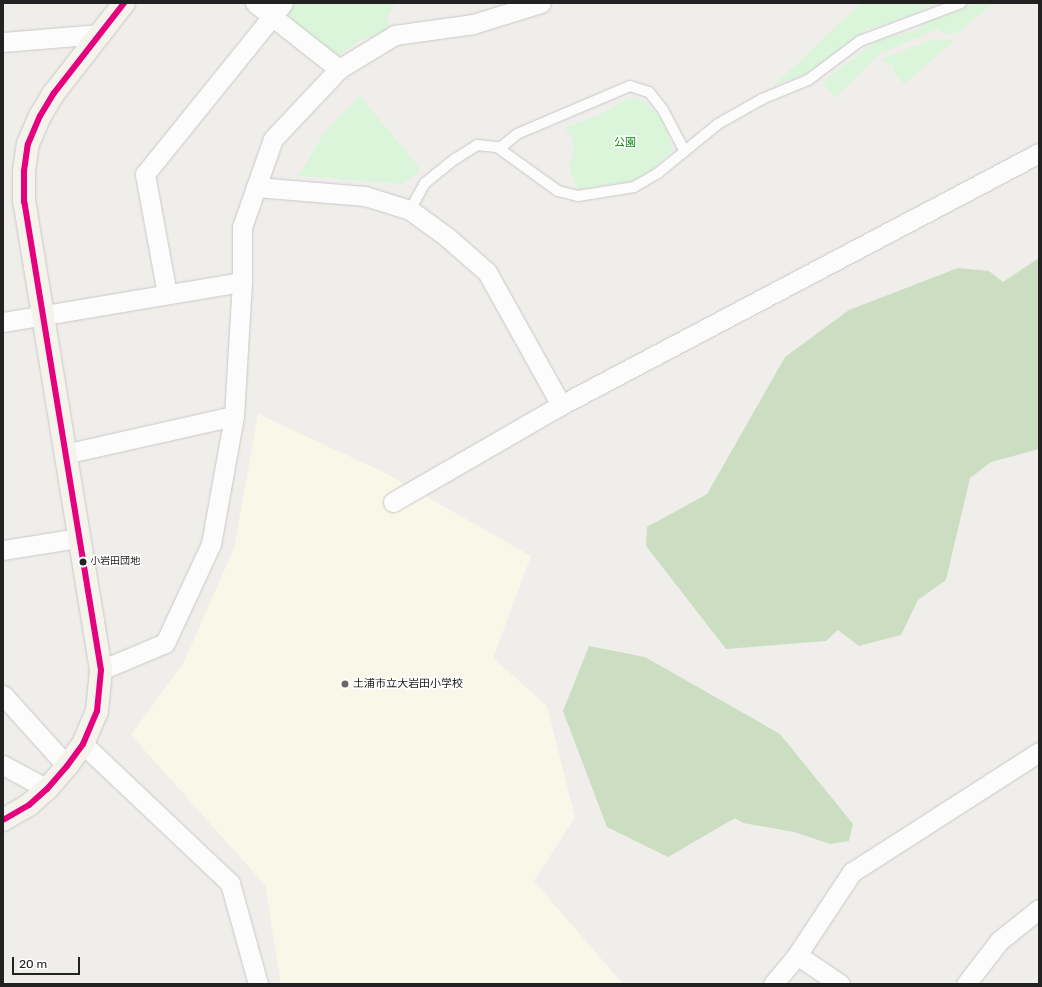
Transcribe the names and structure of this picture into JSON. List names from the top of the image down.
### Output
{
  "parks": ["公園"],
  "places": ["小岩田団地", "土浦市立大岩田小学校"],
  "scale_bar": "20 m"
}
